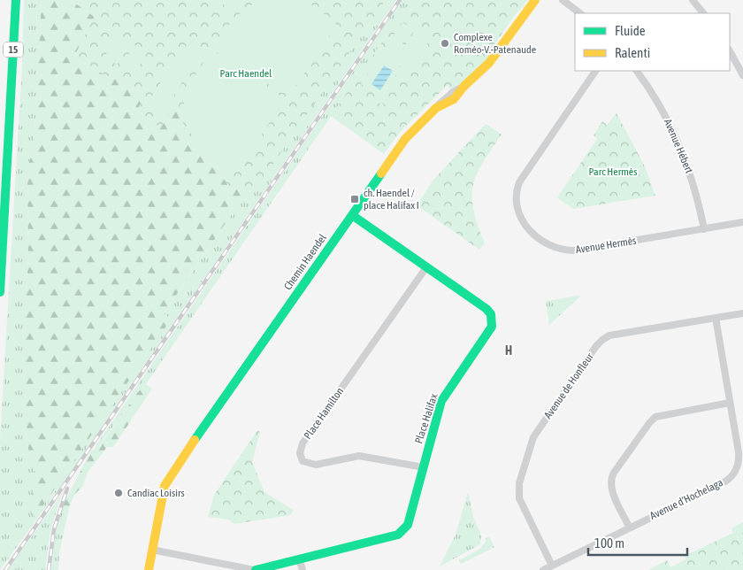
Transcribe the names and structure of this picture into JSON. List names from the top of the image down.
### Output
{
  "streets": {
    "main road": ["15", "Chemin Haendel", "Place Halifax"],
    "street": [
      "Avenue Hébert",
      "Avenue Hermès",
      "Avenue de Honfleur",
      "Place Hamilton",
      "Avenue d'Hochelaga"
    ]
  },
  "crossings": [
    ["Avenue Hébert", "Avenue Hermès"],
    ["Chemin Haendel", "Place Halifax"],
    ["Avenue de Honfleur", "Avenue d'Hochelaga"],
    ["Place Hamilton", "Place Halifax"]
  ],
  "districts": ["H"],
  "parks": ["Parc Haendel", "Parc Hermès"],
  "places": {
    "other": ["Complexe Roméo-V.-Patenaude", "Candiac Loisirs"],
    "transit": ["ch. Haendel / place Halifax I"]
  },
  "legend": ["Fluide", "Ralenti"],
  "scale_bar": "100 m"
}
